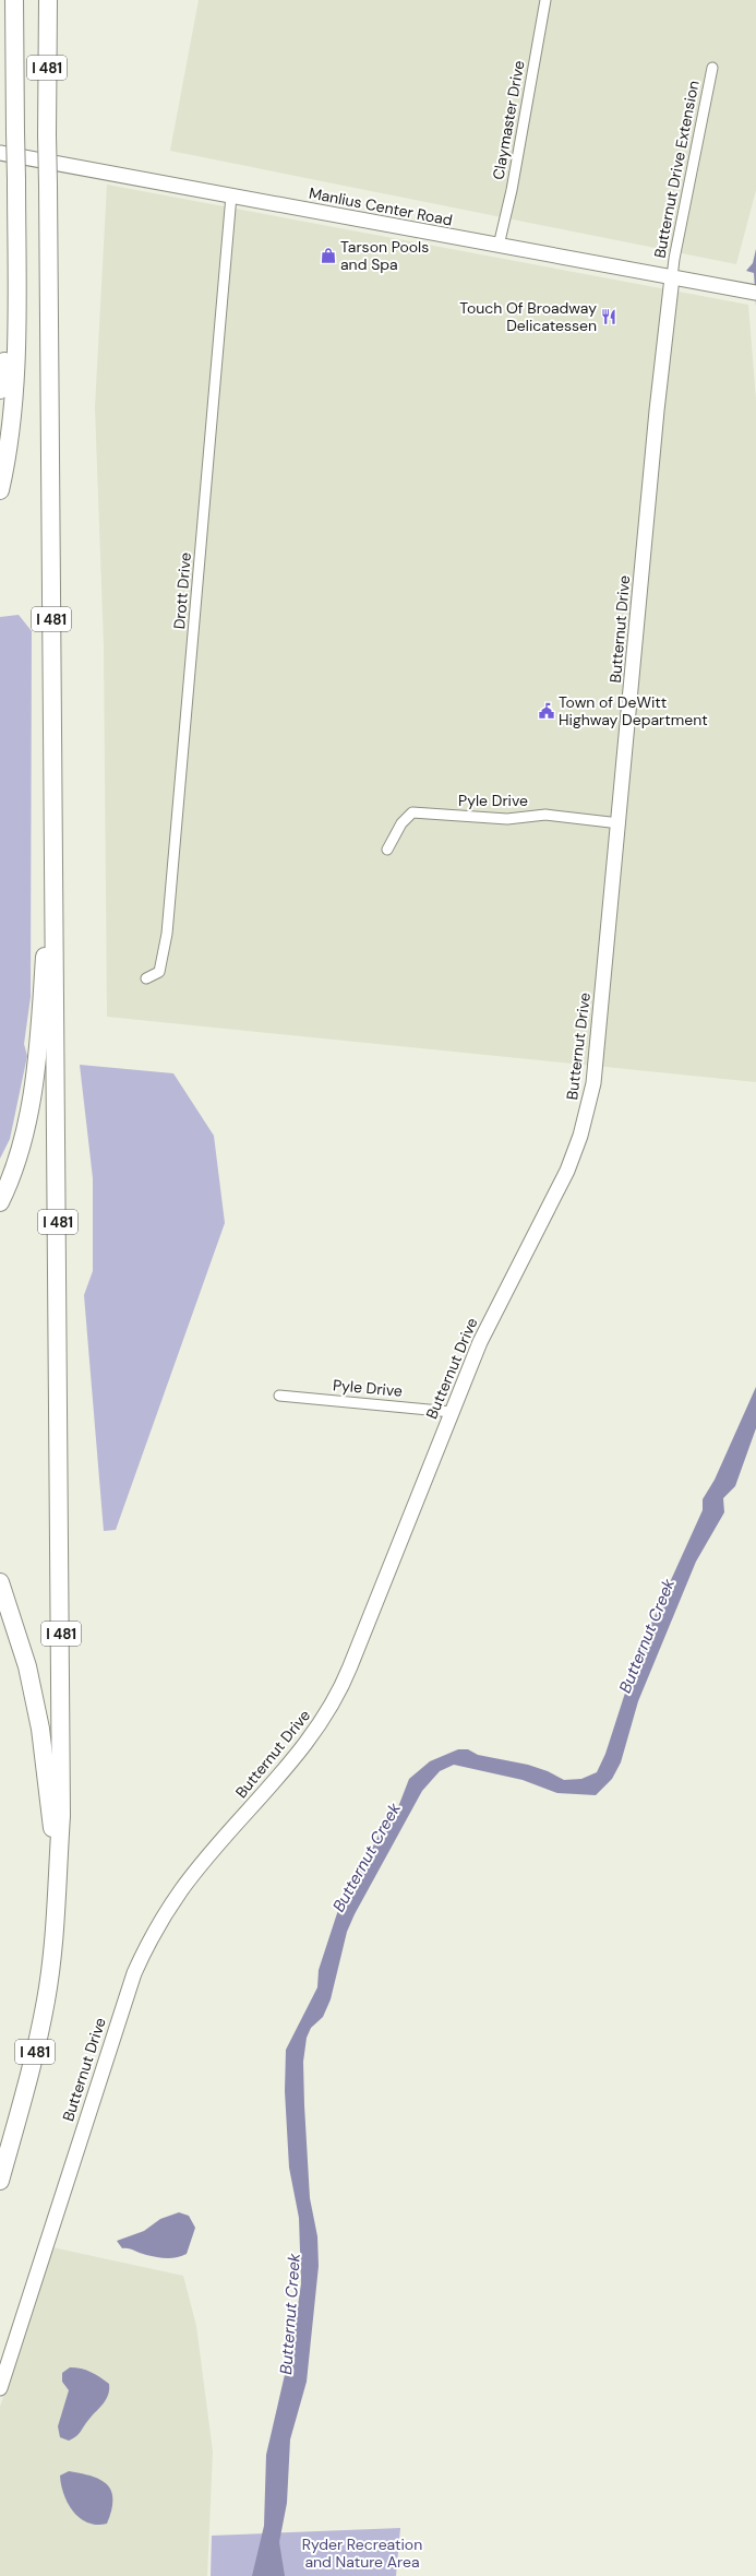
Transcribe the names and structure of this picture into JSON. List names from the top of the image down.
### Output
{
  "streets": {
    "highway": ["I 481"],
    "street": [
      "Claymaster Drive",
      "Butternut Drive Extension",
      "Manlius Center Road",
      "Drott Drive",
      "Butternut Drive",
      "Pyle Drive"
    ]
  },
  "crossings": [
    ["Claymaster Drive", "Manlius Center Road"],
    ["Butternut Drive Extension", "Manlius Center Road"],
    ["Butternut Drive Extension", "Butternut Drive"],
    ["Manlius Center Road", "Drott Drive"],
    ["Manlius Center Road", "Butternut Drive"],
    ["Butternut Drive", "Pyle Drive"]
  ],
  "water": ["Butternut Creek"],
  "parks": ["Ryder Recreation and Nature Area"],
  "places": {
    "shop": ["Tarson Pools and Spa"],
    "restaurant": ["Touch Of Broadway Delicatessen"],
    "public building": ["Town of DeWitt Highway Department"]
  }
}
